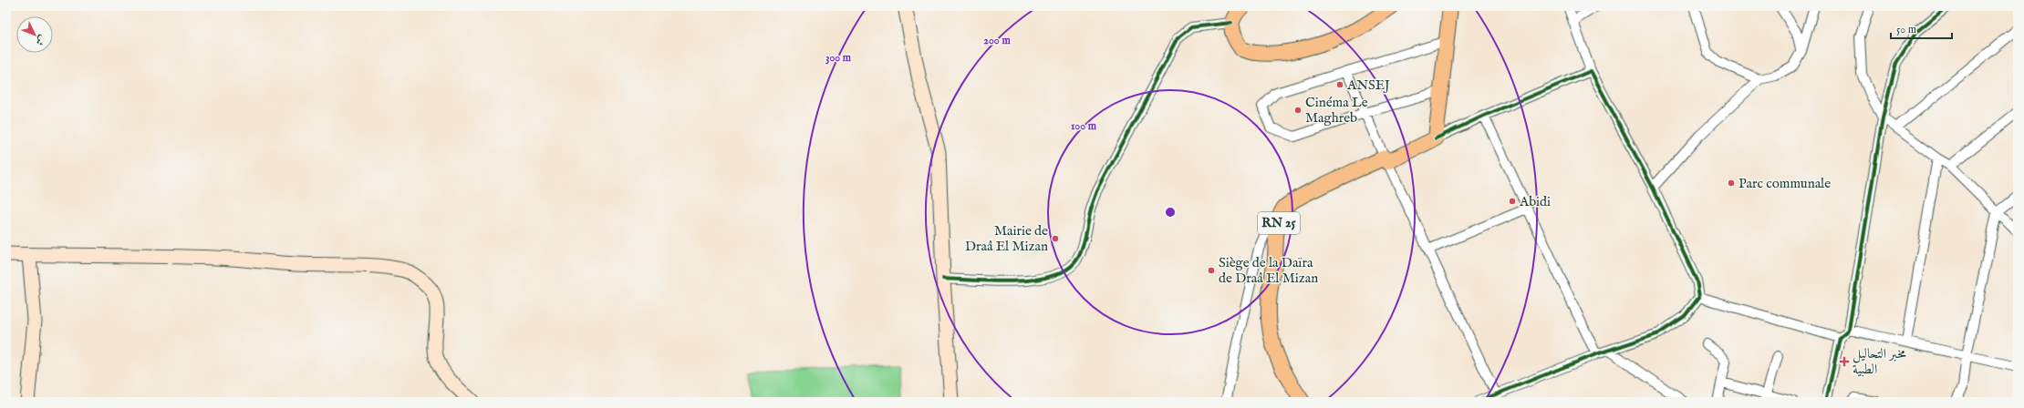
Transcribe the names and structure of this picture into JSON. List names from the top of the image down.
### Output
{
  "streets": {
    "main road": ["RN 25"]
  },
  "places": {
    "other": [
      "ANSEJ",
      "Cinéma Le Maghreb",
      "Parc communale",
      "Abidi",
      "Mairie de Draâ El Mizan",
      "Siège de la Daïra de Draâ El Mizan"
    ],
    "health": ["مخبر التحاليل الطبية"]
  },
  "scale_bar": "50 m",
  "north": "bottom right",
  "rings": ["200 m", "300 m", "100 m"]
}
